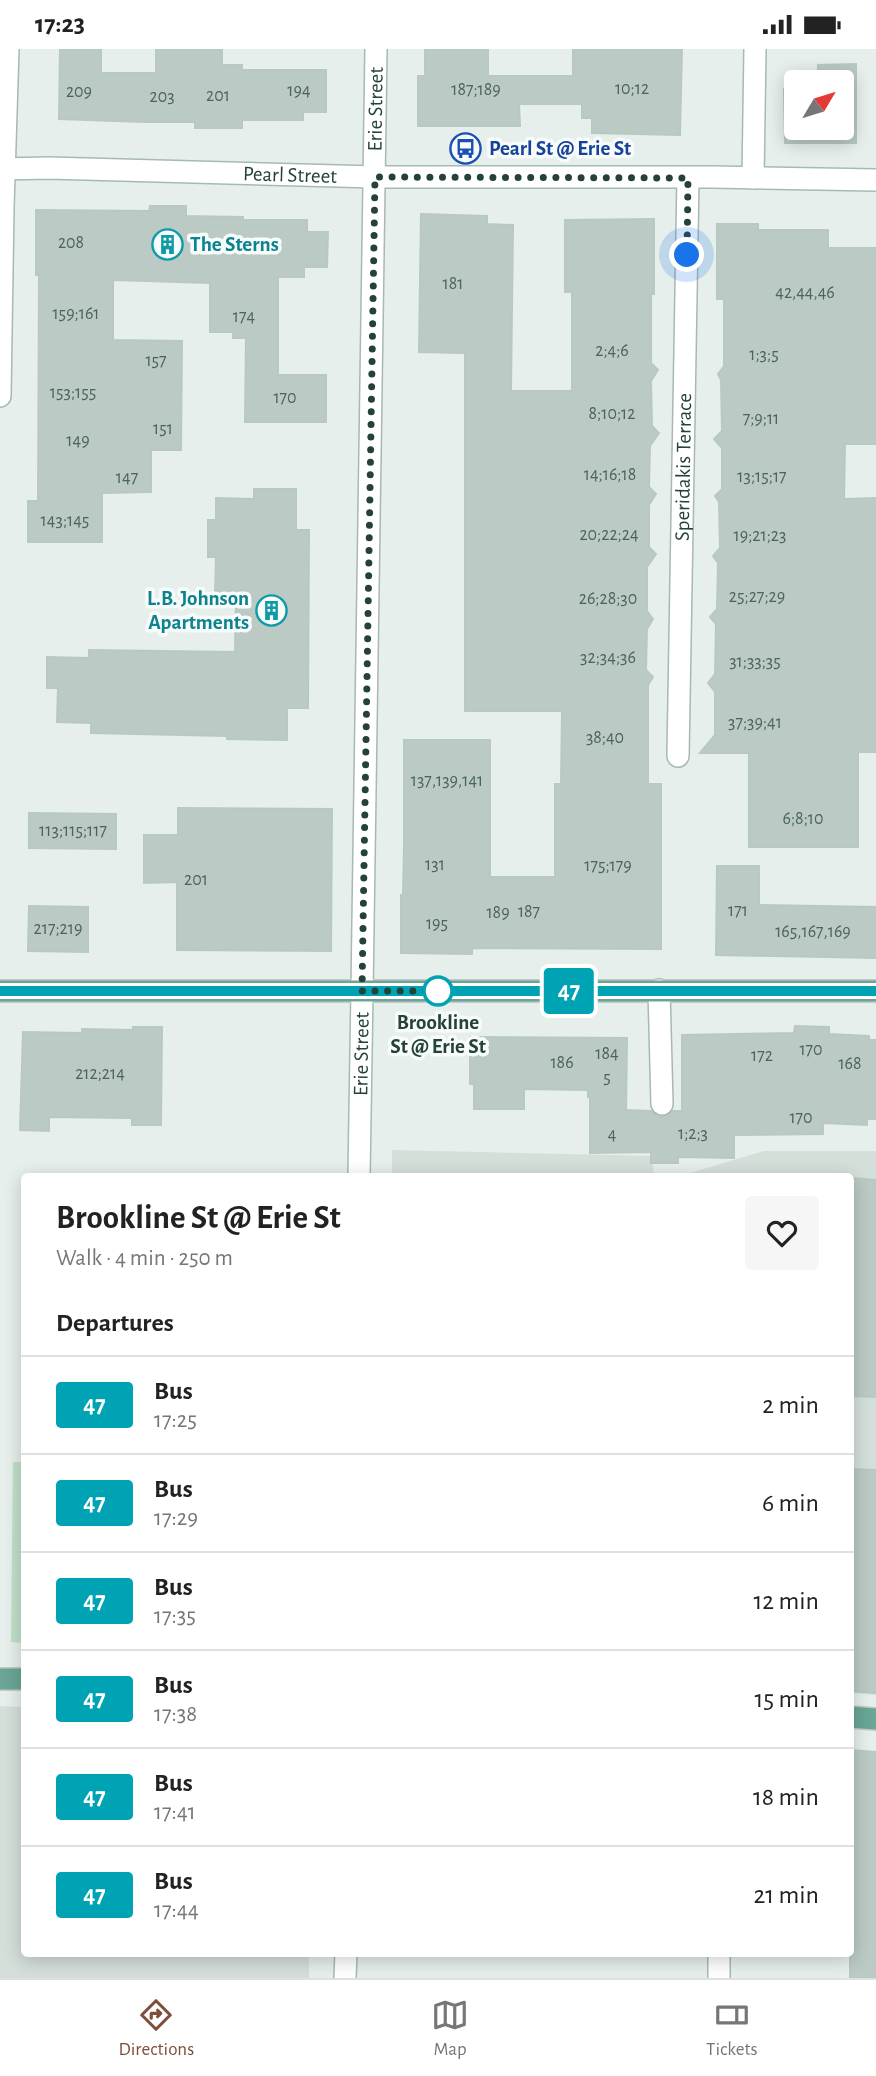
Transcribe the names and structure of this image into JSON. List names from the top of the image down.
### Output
{
  "streets": {
    "street": ["Erie Street", "Pearl Street", "Speridakis Terrace"]
  },
  "crossings": [
    ["Erie Street", "Pearl Street"],
    ["Pearl Street", "Speridakis Terrace"]
  ],
  "places": {
    "bus stop": ["Pearl St @ Erie St"],
    "building": ["The Sterns", "L.B. Johnson Apartments"],
    "other": ["Brookline St @ Erie St"]
  },
  "lines": ["bus line 47"],
  "house_numbers": [
    "10;12",
    "187;189",
    "194",
    "209",
    "201",
    "203",
    "208",
    "181",
    "42,44,46",
    "159;161",
    "174",
    "2;4;6",
    "1;3;5",
    "157",
    "153;155",
    "170",
    "8;10;12",
    "7;9;11",
    "151",
    "149",
    "14;16;18",
    "13;15;17",
    "147",
    "143;145",
    "20;22;24",
    "19;21;23",
    "25;27;29",
    "26;28;30",
    "32;34;36",
    "31;33;35",
    "37;39;41",
    "38;40",
    "137,139,141",
    "6;8;10",
    "113;115;117",
    "131",
    "175;179",
    "201",
    "171",
    "187",
    "189",
    "195",
    "217;219",
    "165,167,169",
    "170",
    "184",
    "172",
    "186",
    "168",
    "212;214",
    "5",
    "170",
    "1;2;3",
    "4"
  ],
  "north": "top right",
  "page": {
    "status": "17:23",
    "on_map": "47",
    "heading": [
      ["Brookline St @ Erie St", "Walk · 4 min · 250 m"],
      "Departures"
    ],
    "list": [
      {
        "mark": "47",
        "name": "Bus",
        "note": "17:25",
        "value": "2 min"
      },
      {
        "mark": "47",
        "name": "Bus",
        "note": "17:29",
        "value": "6 min"
      },
      {
        "mark": "47",
        "name": "Bus",
        "note": "17:35",
        "value": "12 min"
      },
      {
        "mark": "47",
        "name": "Bus",
        "note": "17:38",
        "value": "15 min"
      },
      {
        "mark": "47",
        "name": "Bus",
        "note": "17:41",
        "value": "18 min"
      },
      {
        "mark": "47",
        "name": "Bus",
        "note": "17:44",
        "value": "21 min"
      }
    ],
    "tabs": ["Directions", "Map", "Tickets"]
  }
}
